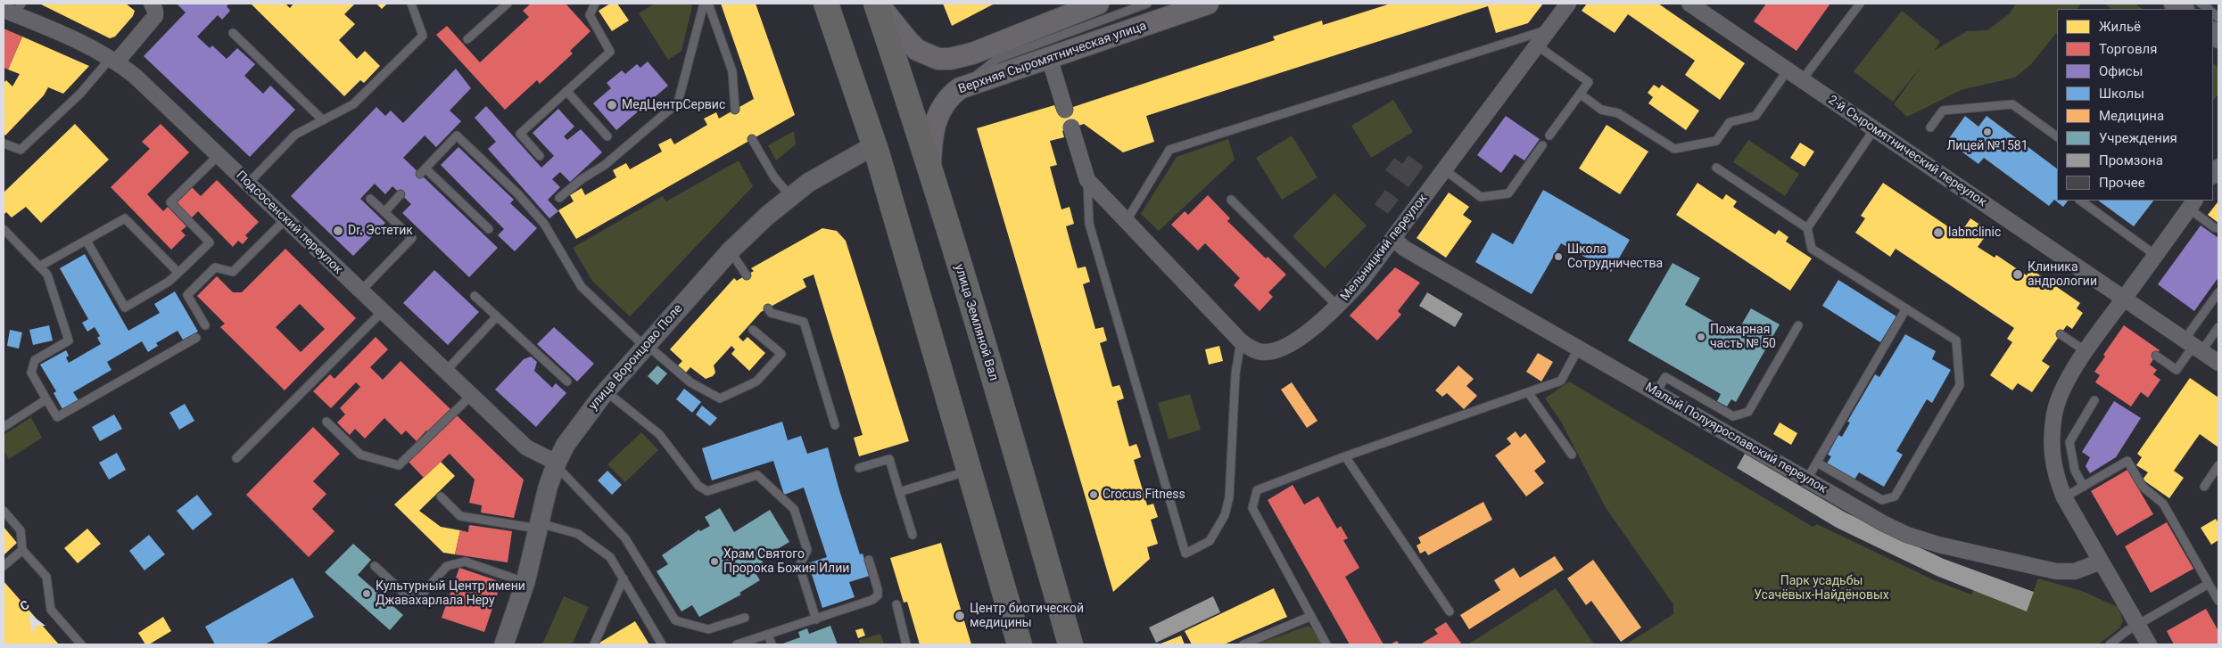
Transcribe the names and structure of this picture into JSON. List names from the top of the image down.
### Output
{
  "streets": {
    "main road": ["Верхняя Сыромятническая улица", "улица Земляной Вал"],
    "street": [
      "2-й Сыромятнический переулок",
      "Подсосенский переулок",
      "Мельницкий переулок",
      "улица Воронцово Поле",
      "Малый Полуярославский переулок"
    ]
  },
  "crossings": [
    ["Верхняя Сыромятническая улица", "улица Земляной Вал"],
    ["Подсосенский переулок", "улица Воронцово Поле"],
    ["Мельницкий переулок", "Малый Полуярославский переулок"]
  ],
  "parks": ["Парк усадьбы Усачёвых-Найдёновых"],
  "places": [
    "МедЦентрСервис",
    "Лицей №1581",
    "Dr. Эстетик",
    "labnclinic",
    "Школа Сотрудничества",
    "Клиника андрологии",
    "Пожарная часть № 50",
    "Crocus Fitness",
    "Храм Святого Пророка Божия Илии",
    "Культурный Центр имени Джавахарлала Неру",
    "Центр биотической медицины"
  ],
  "legend": [
    "Жильё",
    "Торговля",
    "Офисы",
    "Школы",
    "Медицина",
    "Учреждения",
    "Промзона",
    "Прочее"
  ],
  "north": "top left"
}
